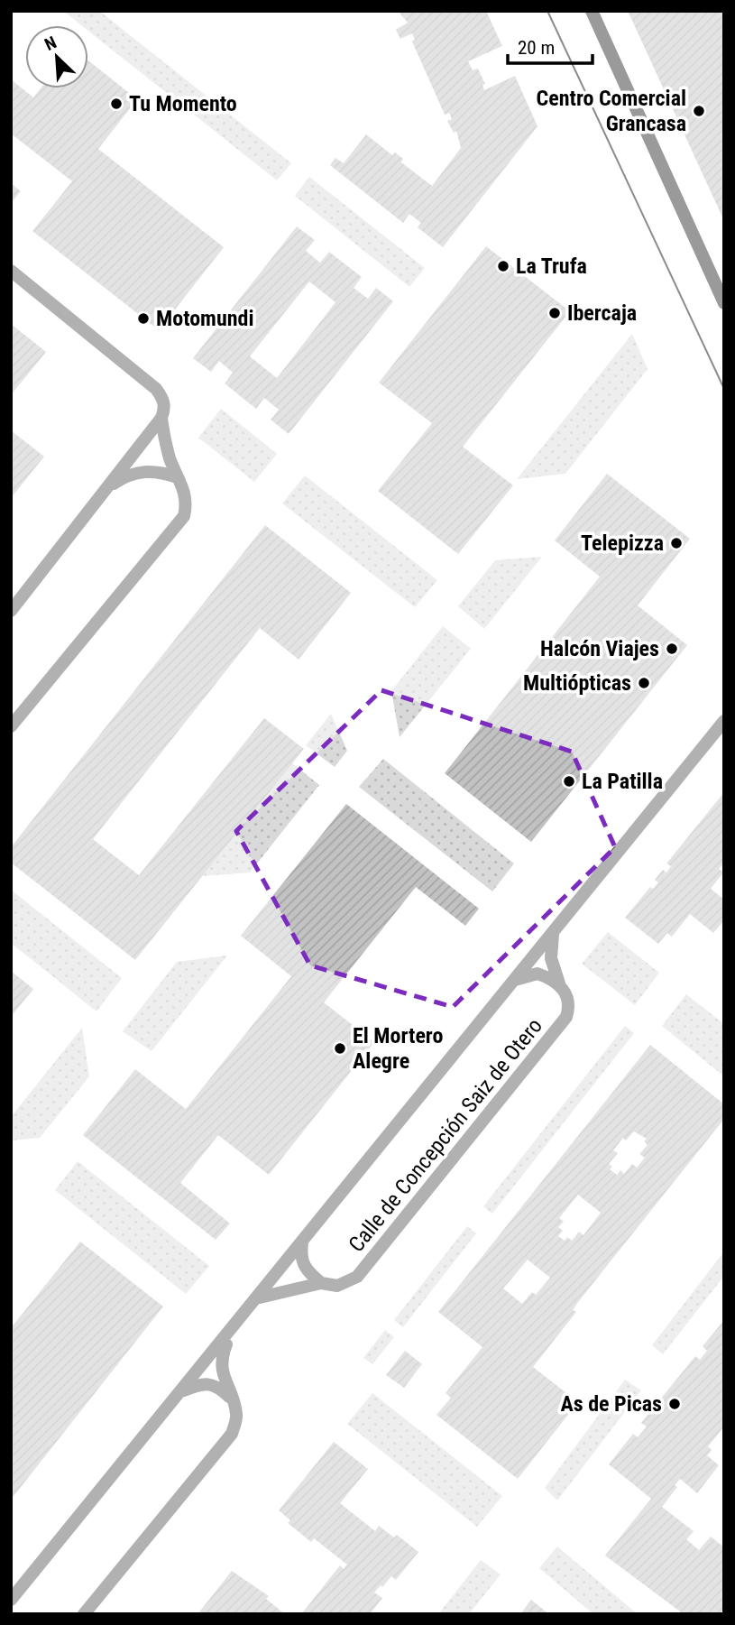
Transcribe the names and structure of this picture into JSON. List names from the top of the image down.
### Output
{
  "streets": {
    "street": ["Calle de Concepción Saiz de Otero"]
  },
  "places": [
    "Tu Momento",
    "Centro Comercial Grancasa",
    "La Trufa",
    "Ibercaja",
    "Motomundi",
    "Telepizza",
    "Halcón Viajes",
    "Multiópticas",
    "La Patilla",
    "El Mortero Alegre",
    "As de Picas"
  ],
  "scale_bar": "20 m",
  "north": "top left"
}
